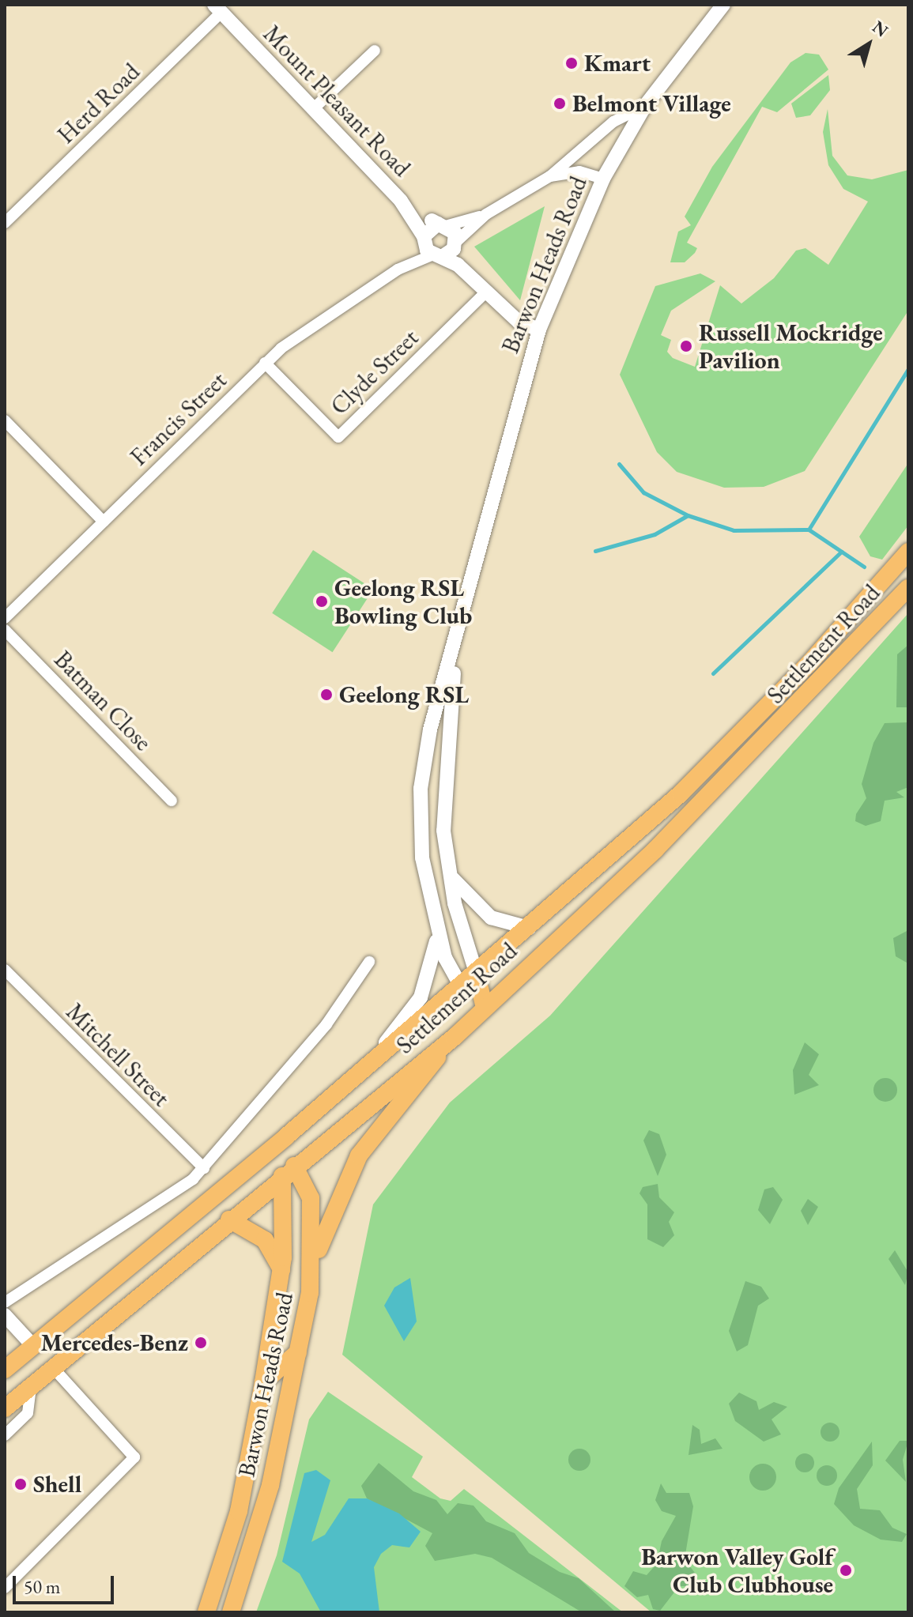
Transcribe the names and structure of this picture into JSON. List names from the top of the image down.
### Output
{
  "streets": {
    "main road": ["Barwon Heads Road", "Settlement Road"],
    "street": [
      "Mount Pleasant Road",
      "Herd Road",
      "Clyde Street",
      "Francis Street",
      "Batman Close",
      "Mitchell Street"
    ]
  },
  "crossings": [
    ["Mount Pleasant Road", "Herd Road"],
    ["Mount Pleasant Road", "Barwon Heads Road"],
    ["Mount Pleasant Road", "Clyde Street"],
    ["Mount Pleasant Road", "Francis Street"],
    ["Barwon Heads Road", "Settlement Road"],
    ["Clyde Street", "Francis Street"]
  ],
  "places": [
    "Kmart",
    "Belmont Village",
    "Russell Mockridge Pavilion",
    "Geelong RSL Bowling Club",
    "Geelong RSL",
    "Mercedes-Benz",
    "Shell",
    "Barwon Valley Golf Club Clubhouse"
  ],
  "scale_bar": "50 m",
  "north": "top right"
}
